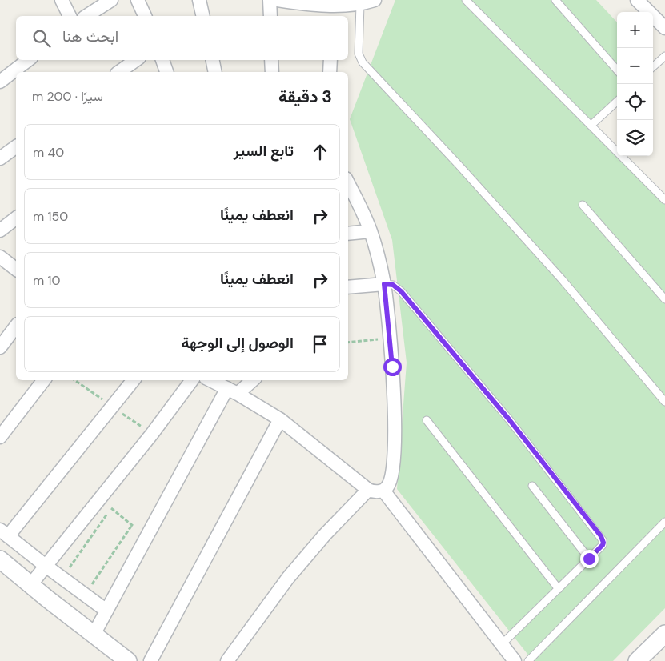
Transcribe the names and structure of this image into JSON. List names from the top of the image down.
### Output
{
  "page": {
    "map_buttons": ["+", "−"],
    "search": "ابحث هنا",
    "heading": ["3 دقيقة", "سيرًا · 200 m"],
    "list": [
      ["تابع السير", "40 m"],
      ["انعطف يمينًا", "150 m"],
      ["انعطف يمينًا", "10 m"],
      "الوصول إلى الوجهة"
    ]
  }
}
